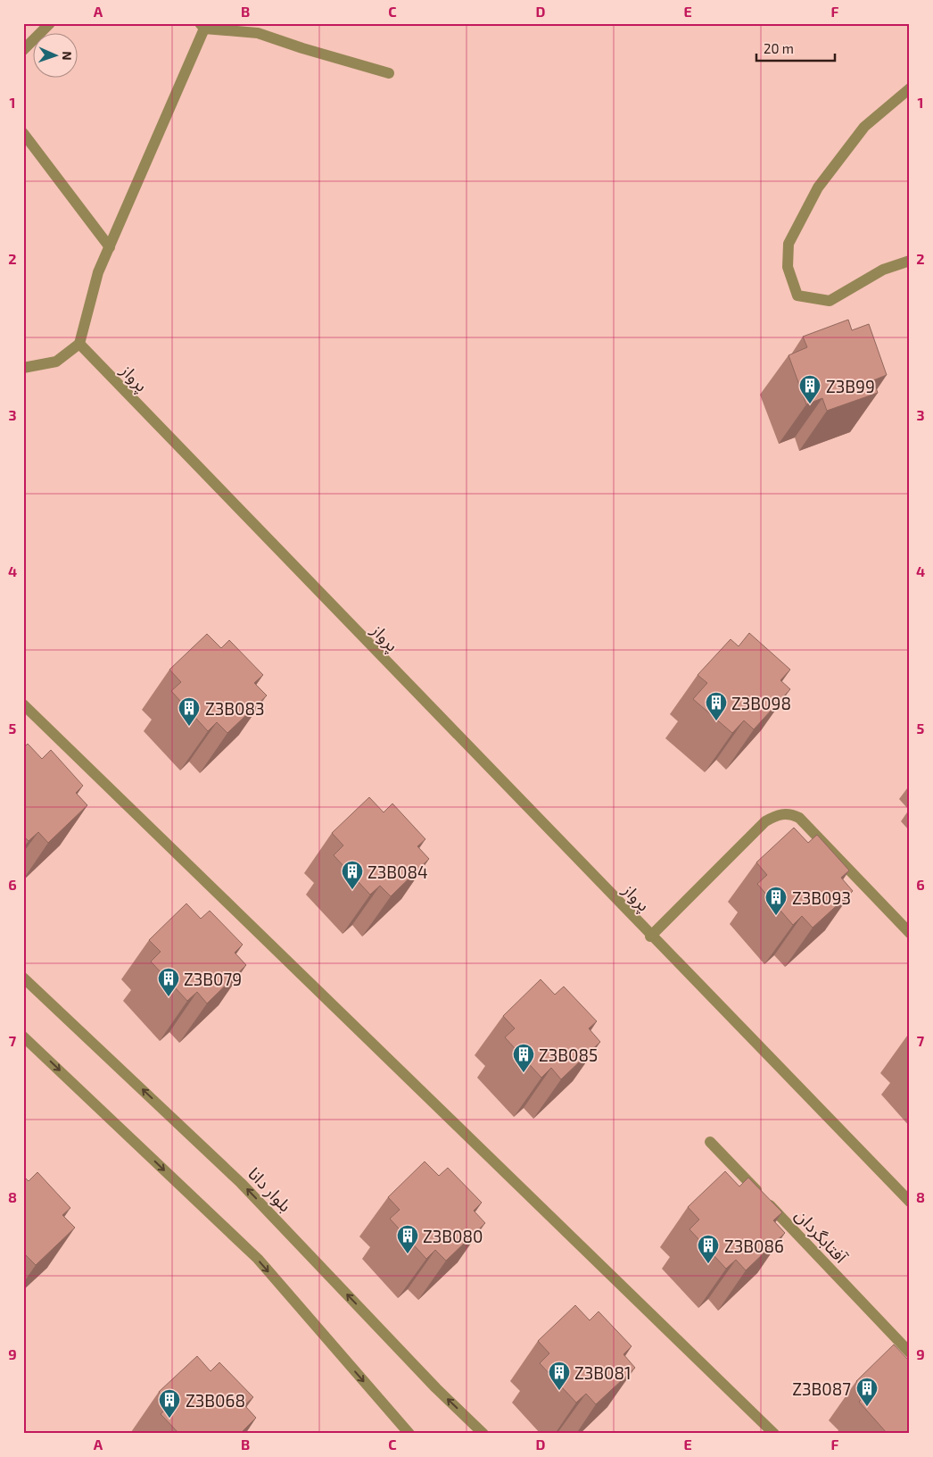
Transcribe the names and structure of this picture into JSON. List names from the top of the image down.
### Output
{
  "streets": {
    "street": ["پرواز", "بلوار دانا", "آفتابگردان"]
  },
  "places": {
    "building": [
      "Z3B99",
      "Z3B098",
      "Z3B083",
      "Z3B084",
      "Z3B093",
      "Z3B079",
      "Z3B085",
      "Z3B080",
      "Z3B086",
      "Z3B081",
      "Z3B087",
      "Z3B068"
    ]
  },
  "scale_bar": "20 m",
  "north": "right",
  "grid": {
    "columns": [
      "A",
      "B",
      "C",
      "D",
      "E",
      "F"
    ],
    "rows": [
      "1",
      "2",
      "3",
      "4",
      "5",
      "6",
      "7",
      "8",
      "9"
    ]
  }
}
